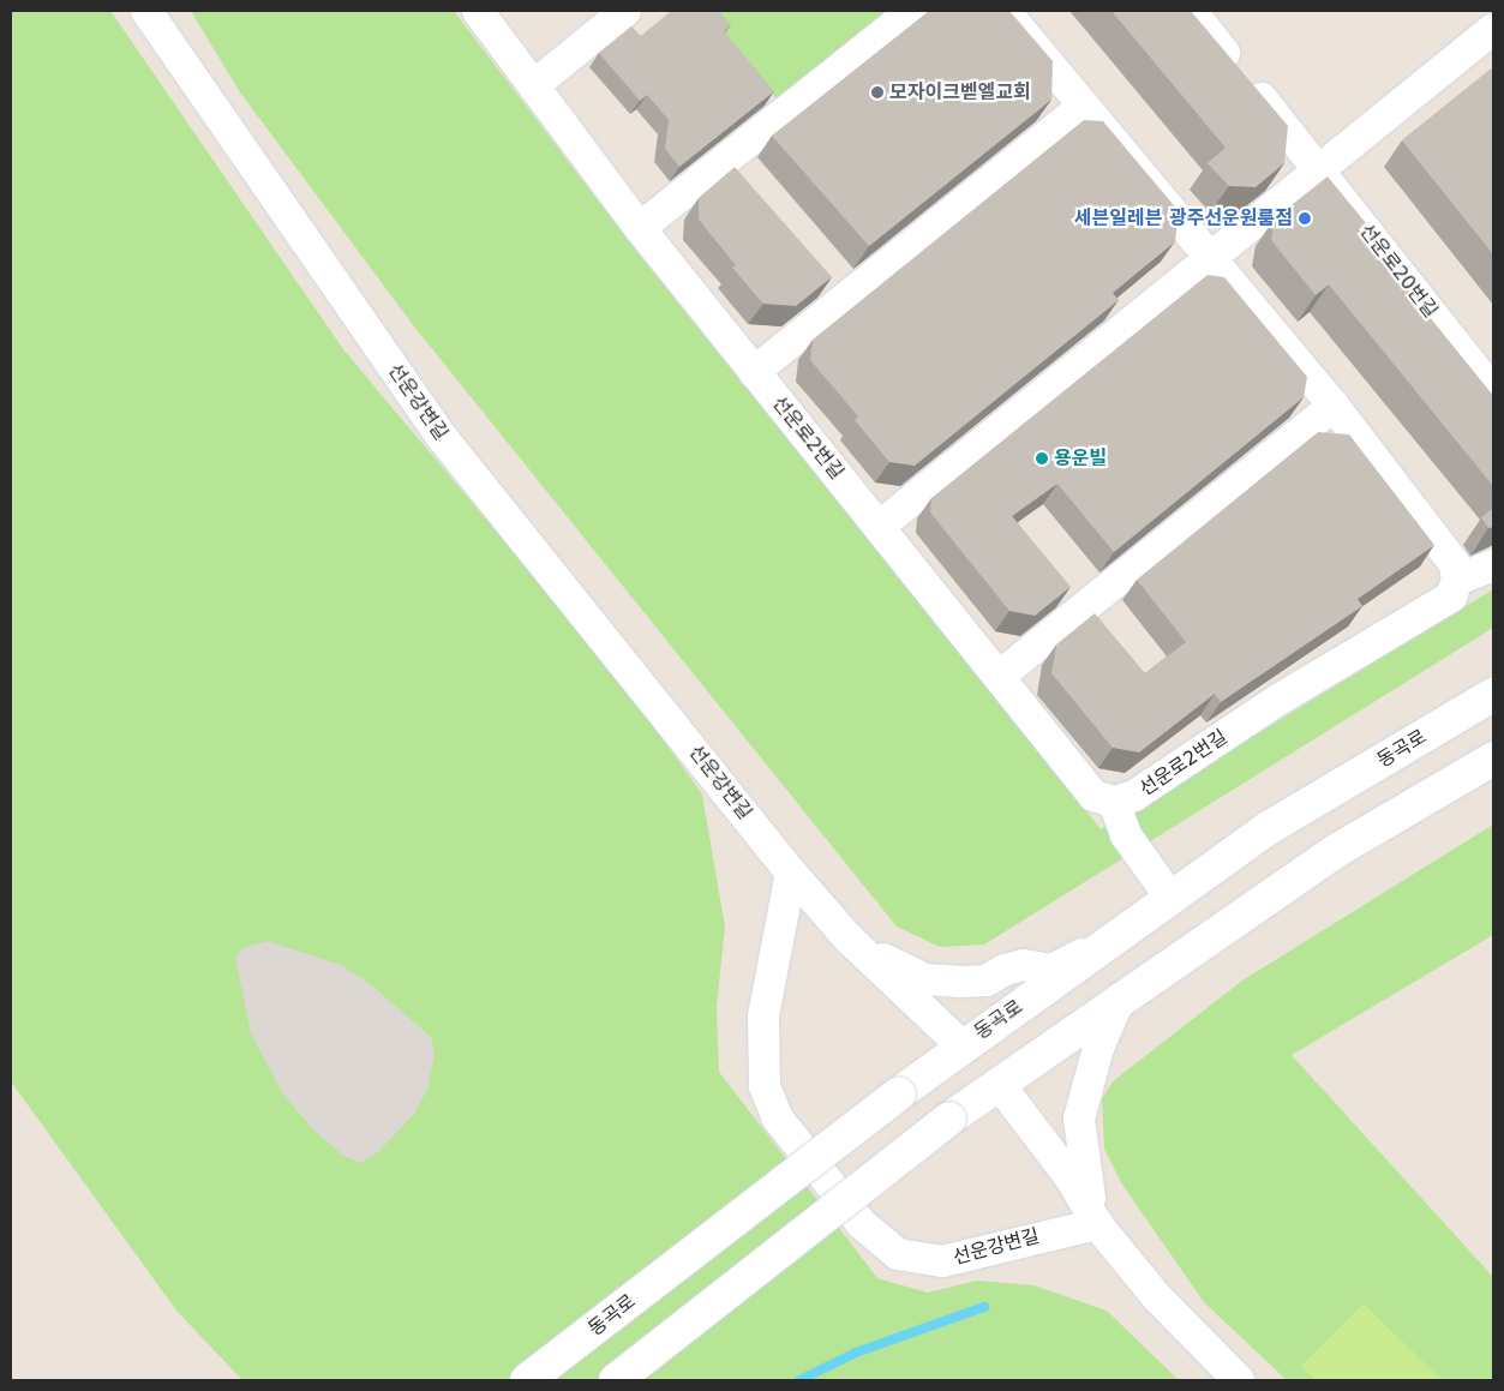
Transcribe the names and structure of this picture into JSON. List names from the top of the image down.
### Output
{
  "streets": {
    "main road": ["동곡로"],
    "street": ["선운로20번길", "선운강변길", "선운로2번길"]
  },
  "places": ["모자이크벧엘교회", "세븐일레븐 광주선운원룸점", "용운빌"]
}
